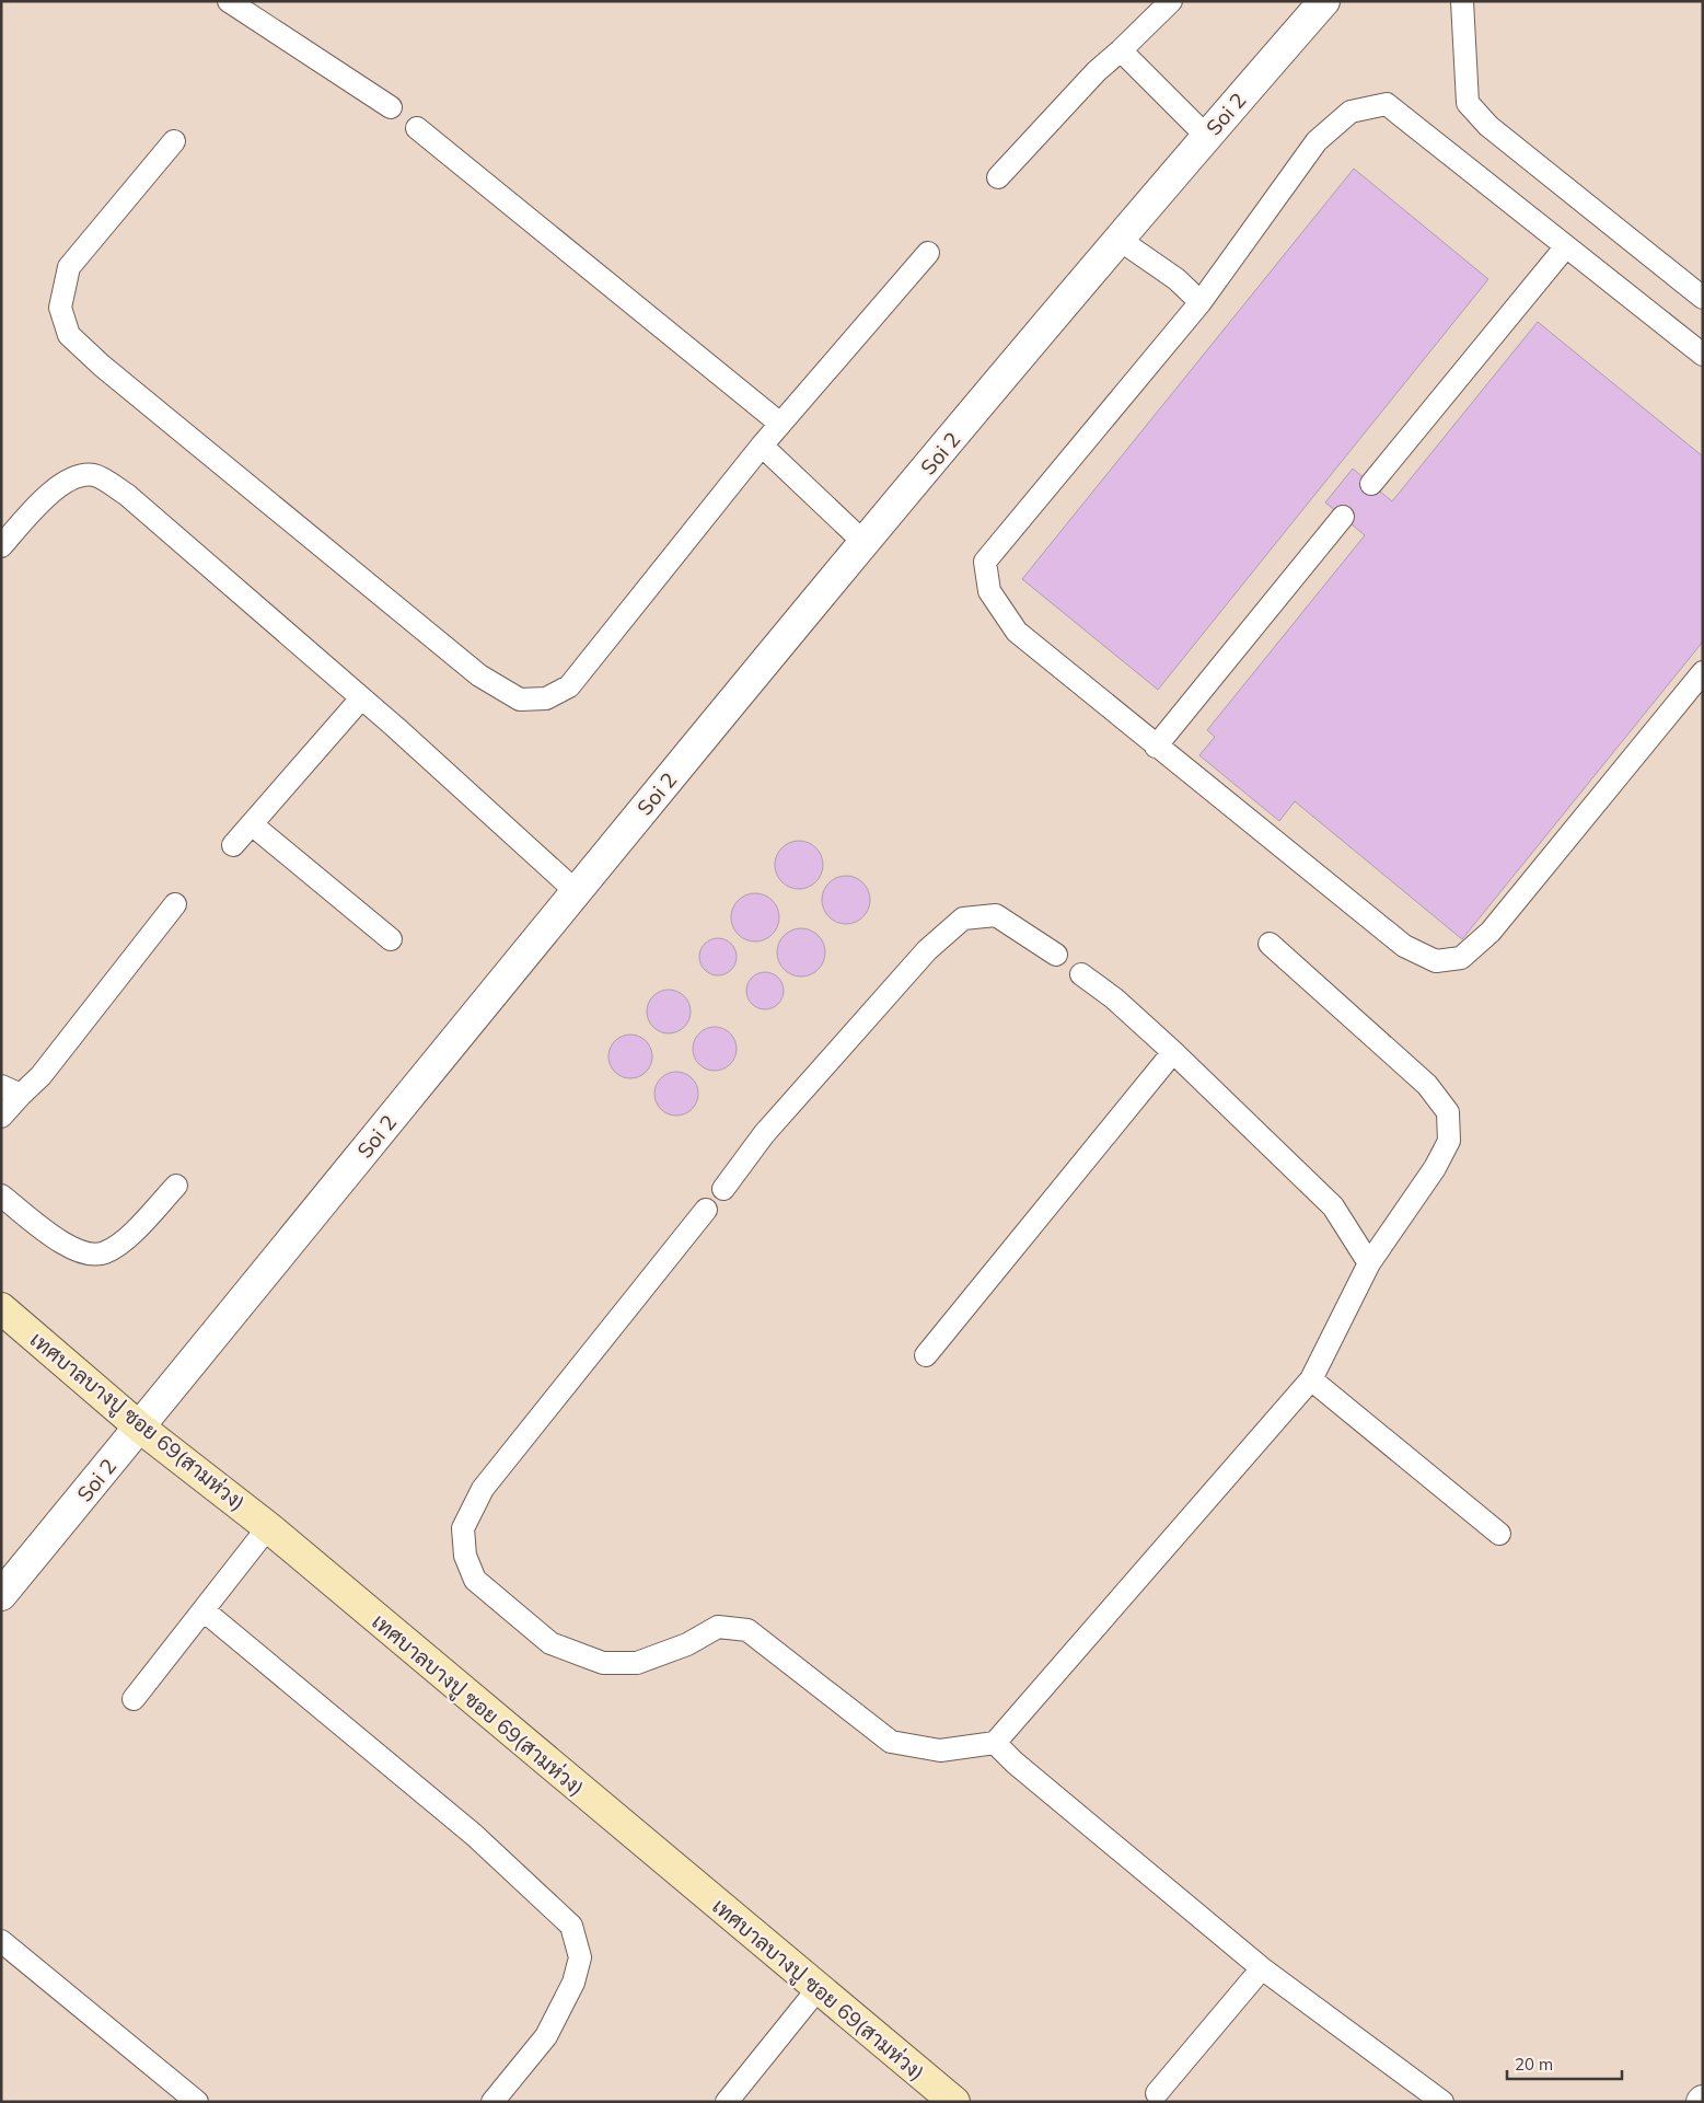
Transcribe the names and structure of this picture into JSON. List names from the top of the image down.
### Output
{
  "streets": {
    "street": ["Soi 2", "เทศบาลบางปู ซอย 69(สามห่วง)"]
  },
  "crossings": [
    ["Soi 2", "เทศบาลบางปู ซอย 69(สามห่วง)"]
  ],
  "scale_bar": "20 m"
}
